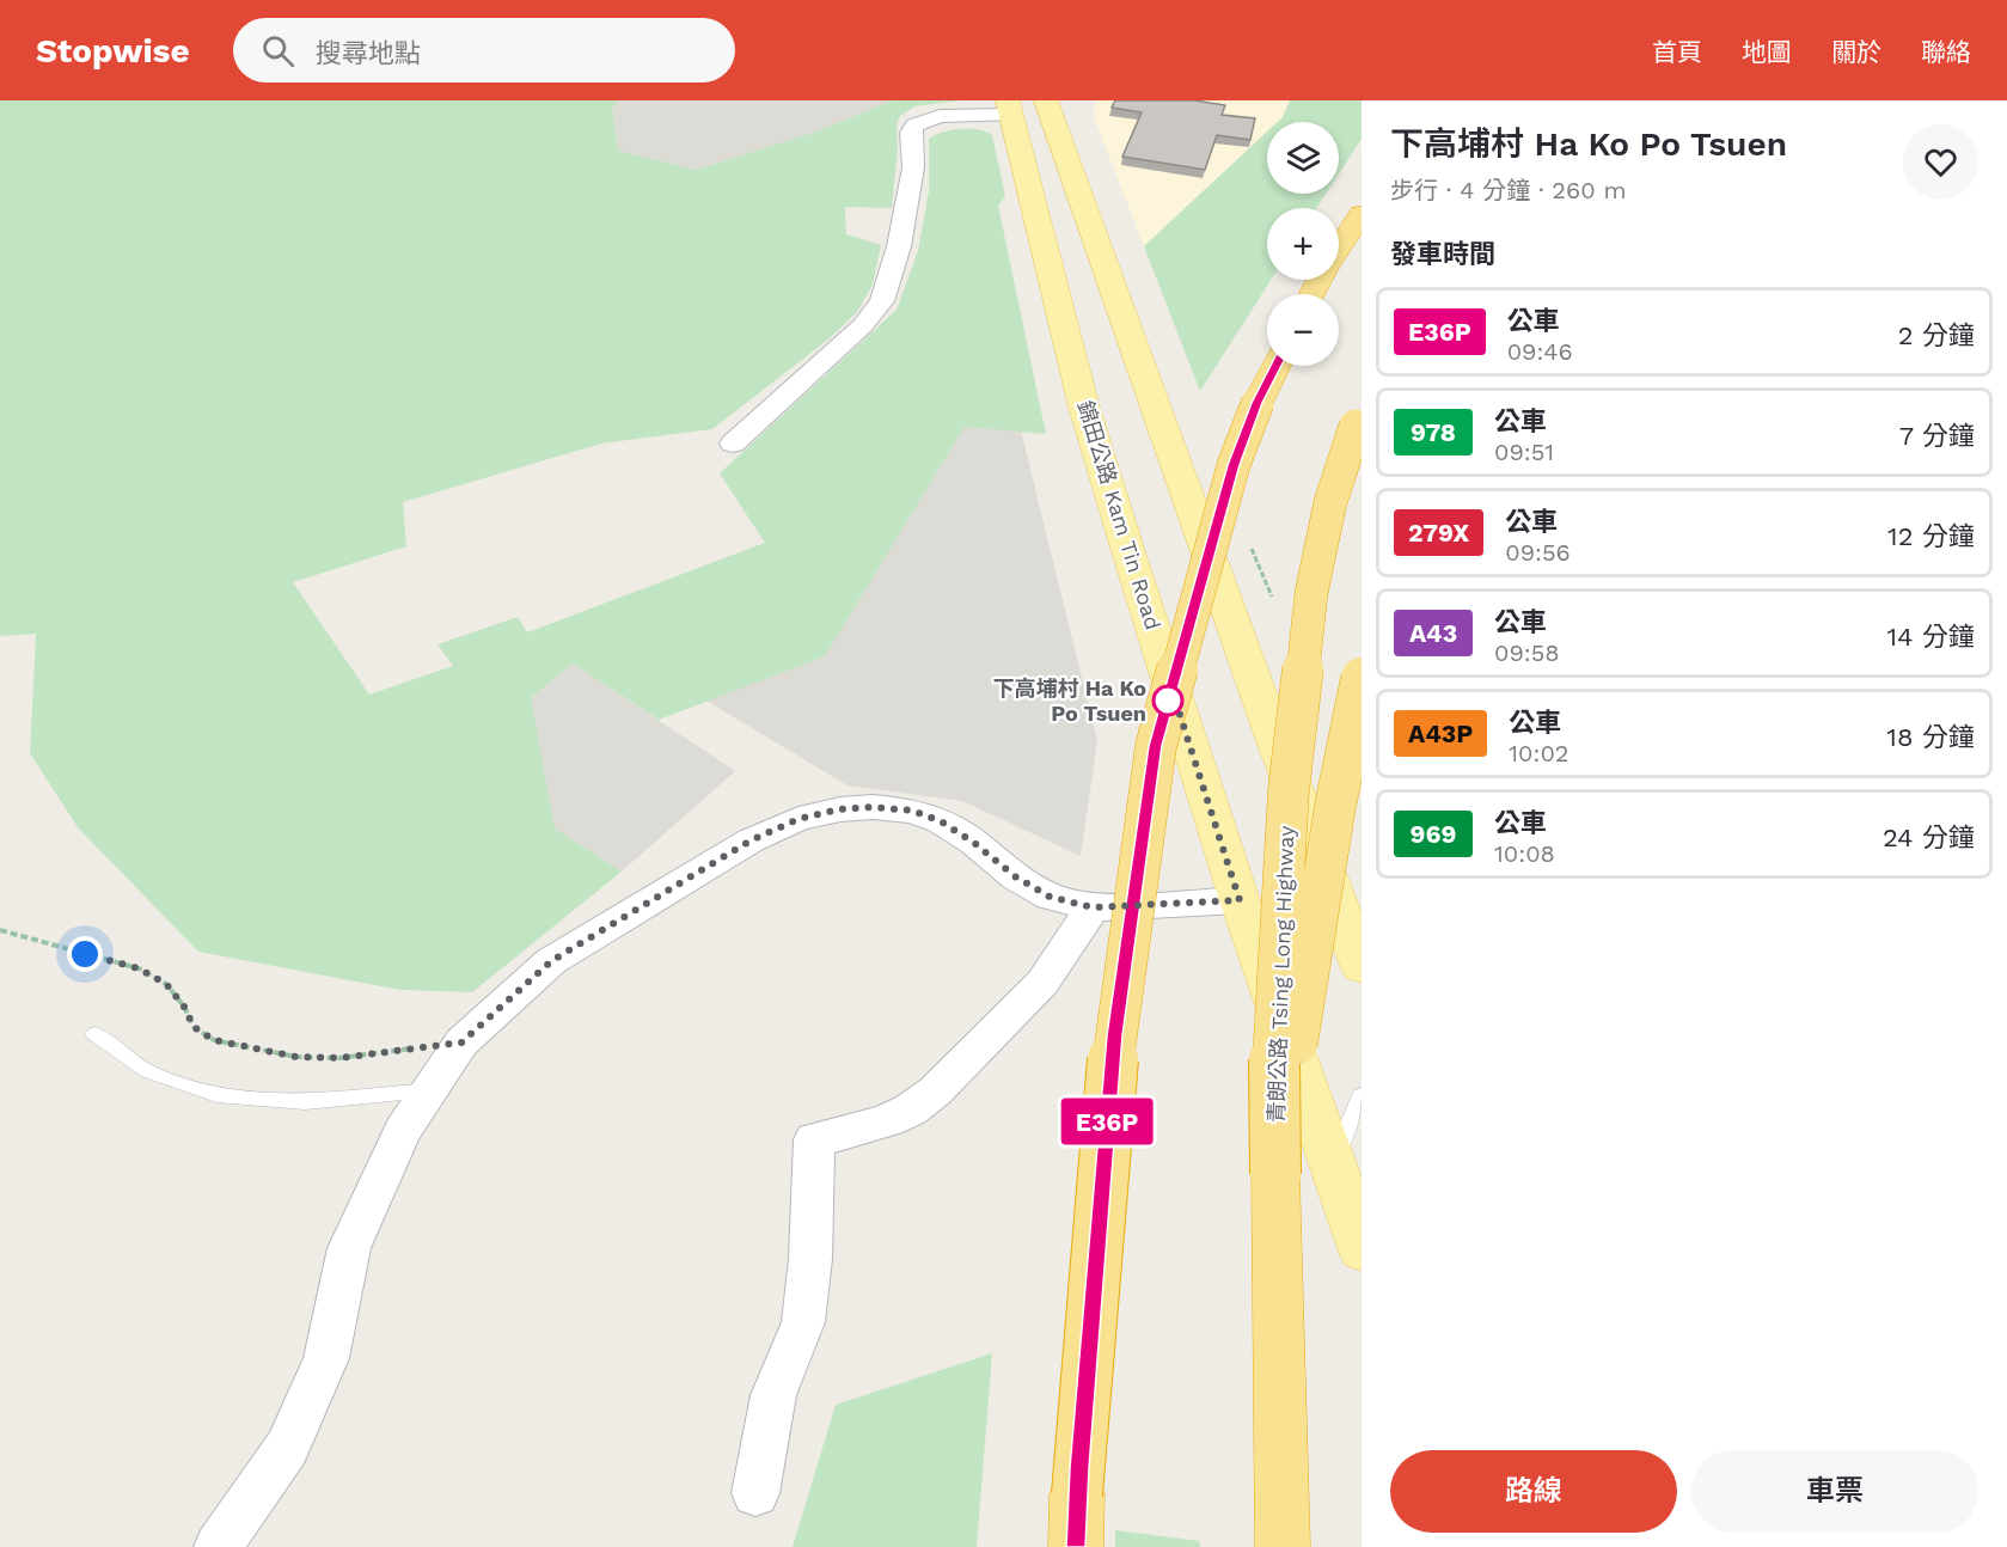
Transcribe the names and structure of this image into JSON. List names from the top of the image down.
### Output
{
  "streets": {
    "highway": ["青朗公路 Tsing Long Highway"],
    "main road": ["錦田公路 Kam Tin Road"]
  },
  "places": ["下高埔村 Ha Ko Po Tsuen"],
  "lines": ["bus line E36P"],
  "page": {
    "header": "Stopwise",
    "search": "搜尋地點",
    "nav": [
      "首頁",
      "地圖",
      "關於",
      "聯絡"
    ],
    "on_map": "E36P",
    "heading": [
      ["下高埔村 Ha Ko Po Tsuen", "步行 · 4 分鐘 · 260 m"],
      "發車時間"
    ],
    "map_buttons": ["+", "−"],
    "list": [
      {
        "mark": "E36P",
        "name": "公車",
        "note": "09:46",
        "value": "2 分鐘"
      },
      {
        "mark": "978",
        "name": "公車",
        "note": "09:51",
        "value": "7 分鐘"
      },
      {
        "mark": "279X",
        "name": "公車",
        "note": "09:56",
        "value": "12 分鐘"
      },
      {
        "mark": "A43",
        "name": "公車",
        "note": "09:58",
        "value": "14 分鐘"
      },
      {
        "mark": "A43P",
        "name": "公車",
        "note": "10:02",
        "value": "18 分鐘"
      },
      {
        "mark": "969",
        "name": "公車",
        "note": "10:08",
        "value": "24 分鐘"
      }
    ],
    "buttons": ["路線", "車票"]
  }
}
